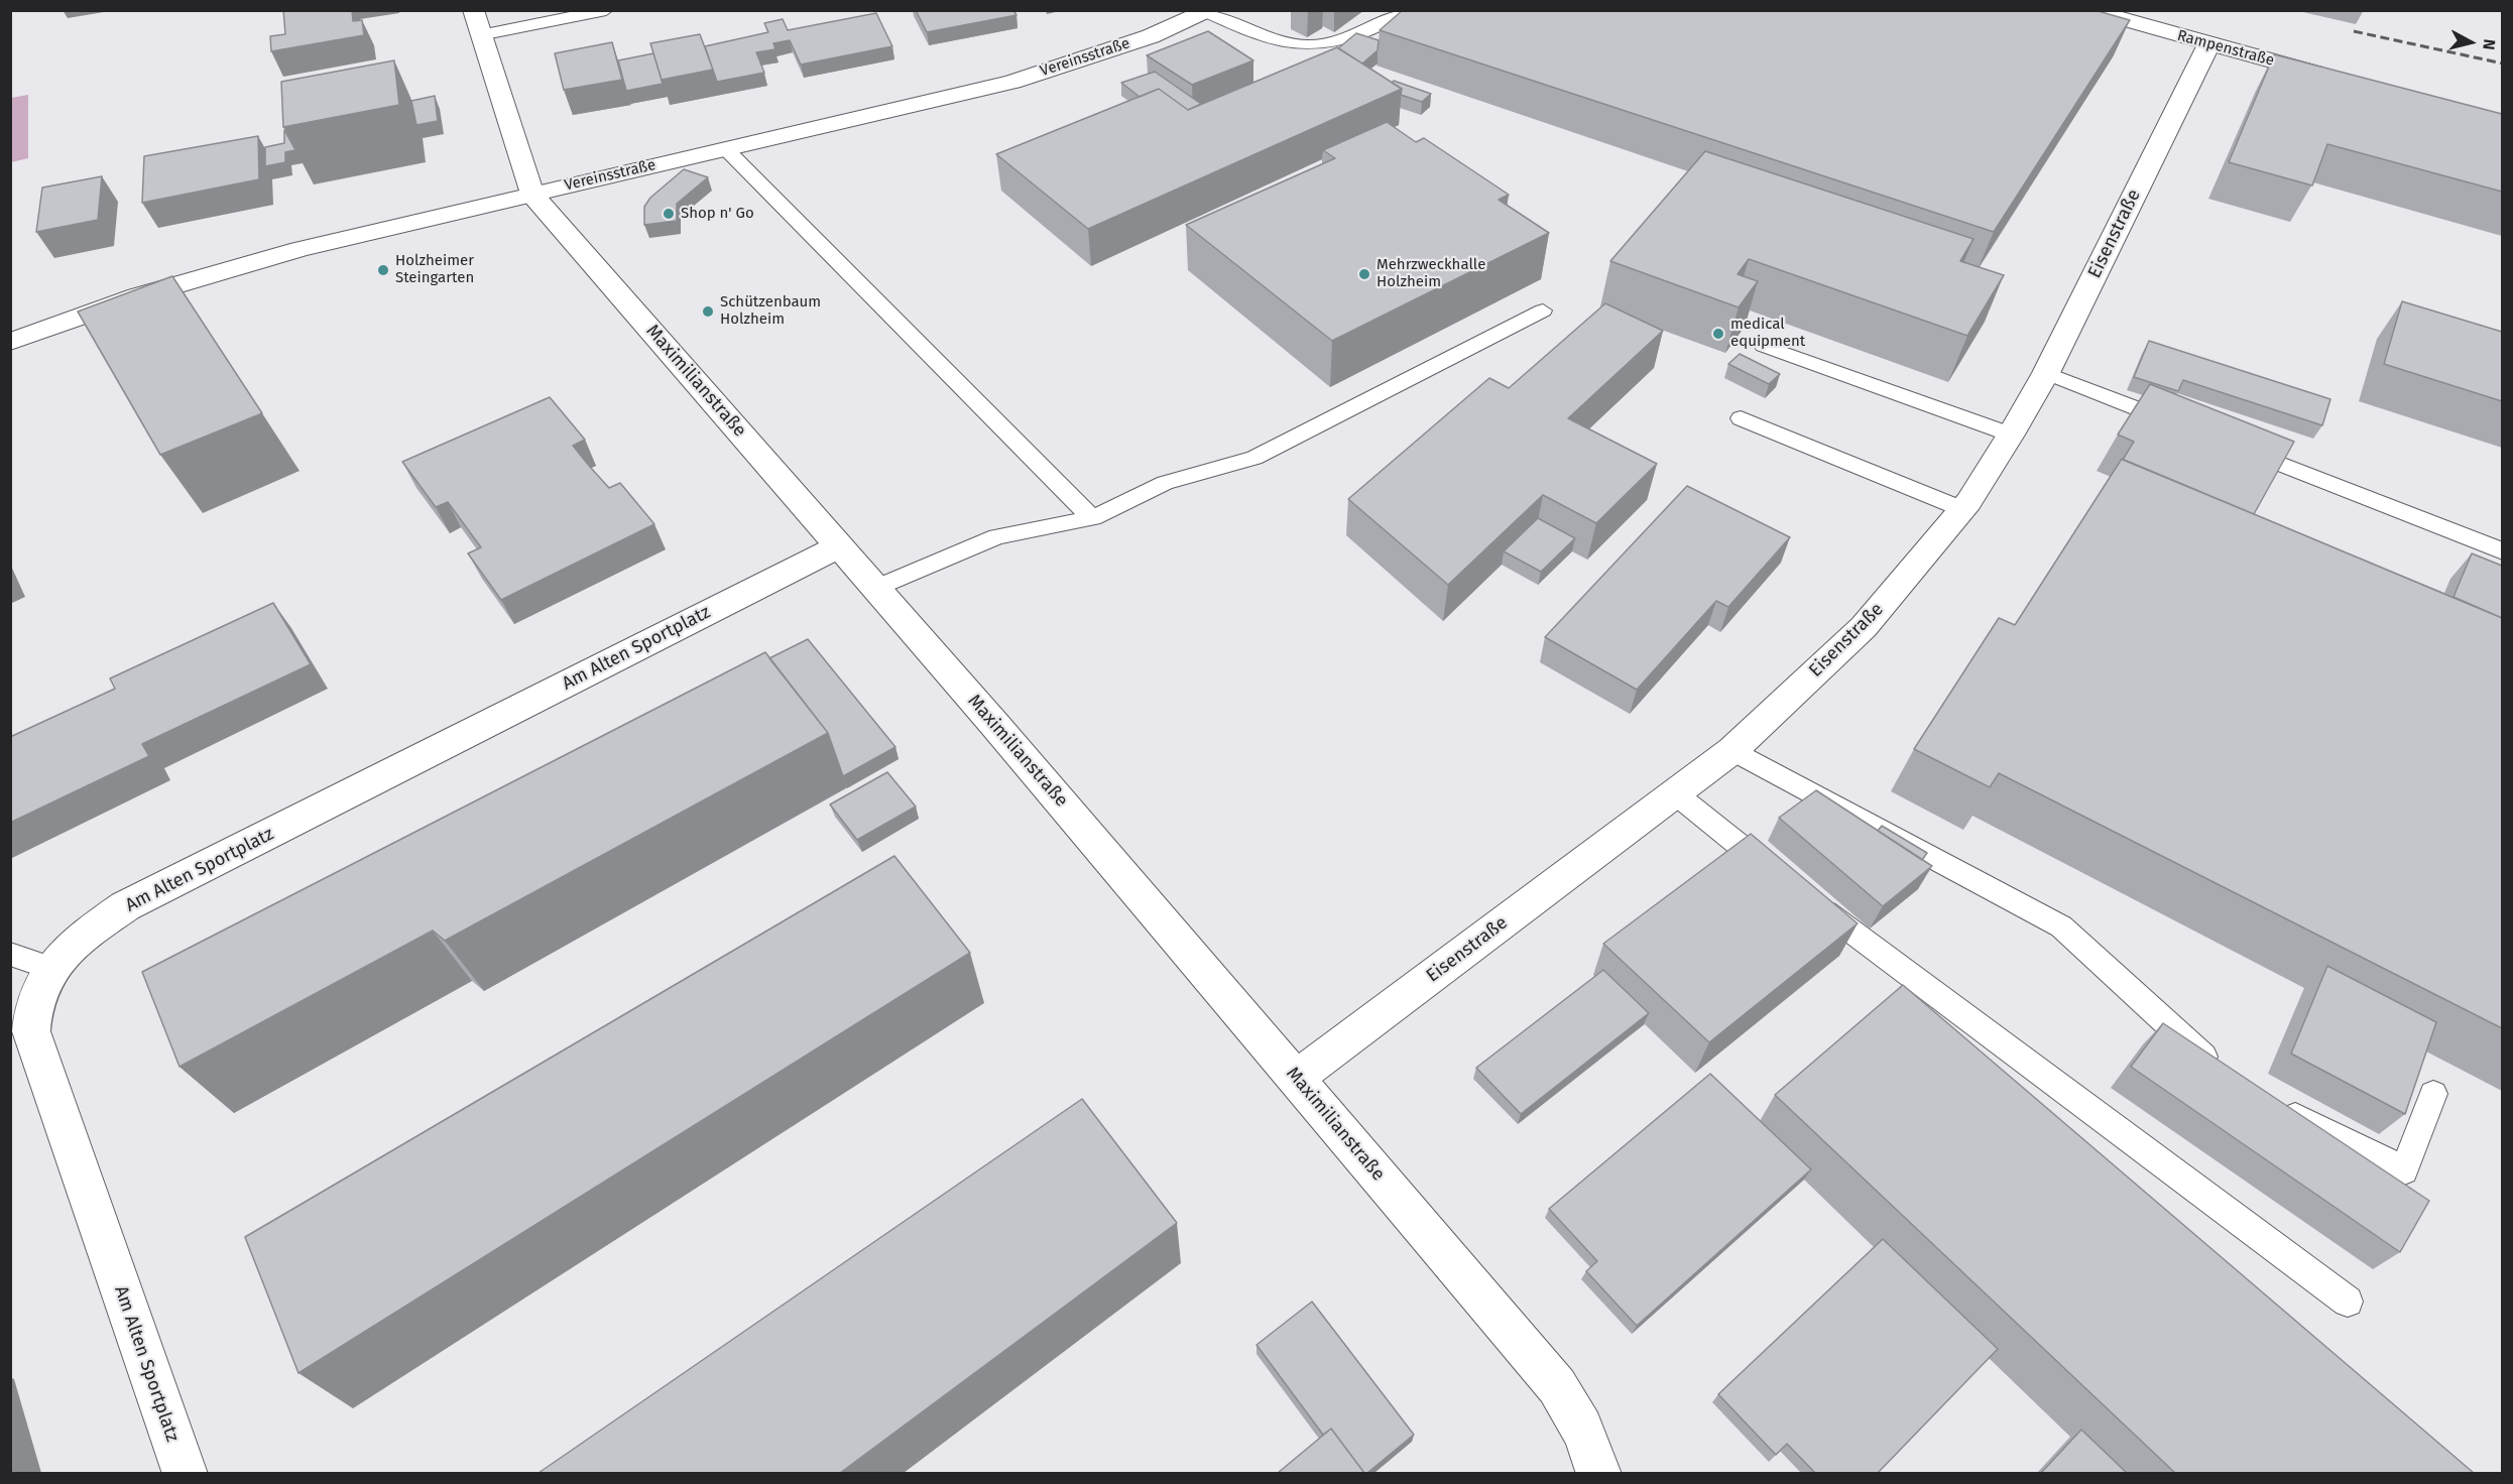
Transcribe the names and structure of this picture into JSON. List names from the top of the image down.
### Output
{
  "streets": {
    "street": [
      "Rampenstraße",
      "Vereinsstraße",
      "Eisenstraße",
      "Maximilianstraße",
      "Am Alten Sportplatz"
    ]
  },
  "crossings": [
    ["Rampenstraße", "Eisenstraße"],
    ["Vereinsstraße", "Maximilianstraße"],
    ["Eisenstraße", "Maximilianstraße"],
    ["Maximilianstraße", "Am Alten Sportplatz"]
  ],
  "places": [
    "Shop n' Go",
    "Holzheimer Steingarten",
    "Mehrzweckhalle Holzheim",
    "Schützenbaum Holzheim",
    "medical equipment"
  ],
  "north": "right"
}
